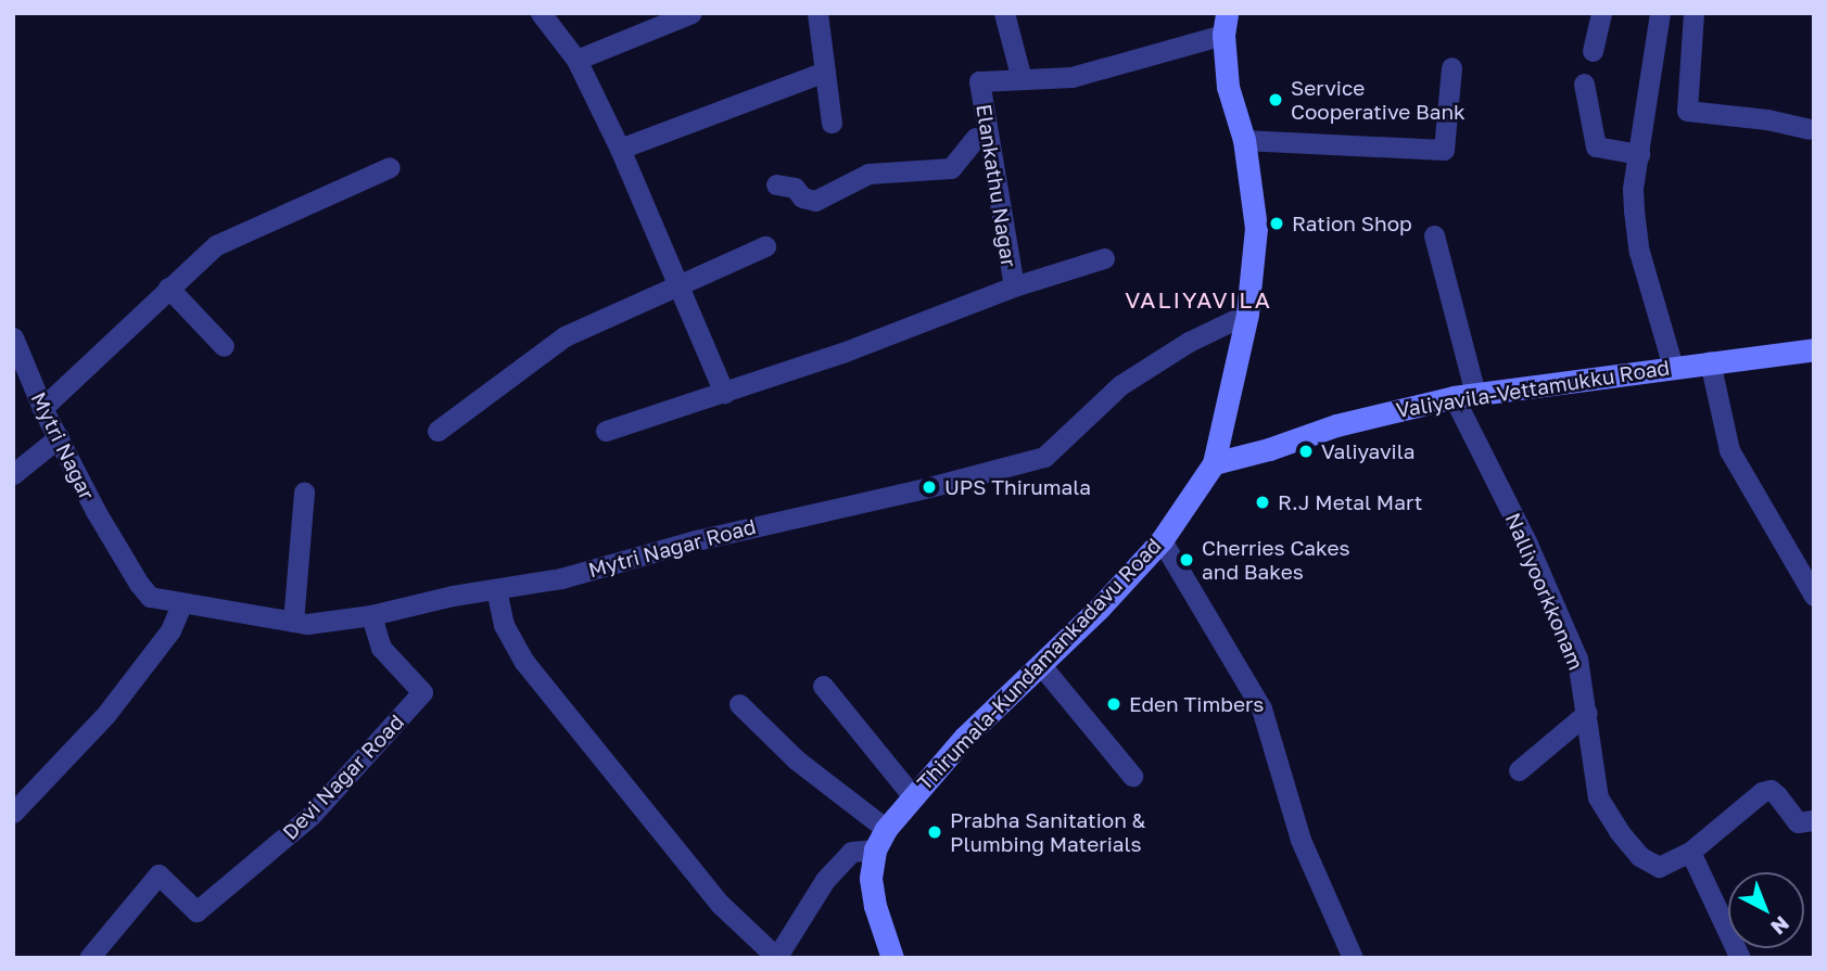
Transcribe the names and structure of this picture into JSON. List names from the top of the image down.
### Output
{
  "streets": {
    "main road": ["Valiyavila-Vettamukku Road", "Thirumala-Kundamankadavu Road"],
    "street": [
      "Elankathu Nagar",
      "Mytri Nagar",
      "Mytri Nagar Road",
      "Nalliyoorkkonam",
      "Devi Nagar Road"
    ]
  },
  "crossings": [
    ["Elankathu Nagar", "Thirumala-Kundamankadavu Road"],
    ["Valiyavila-Vettamukku Road", "Nalliyoorkkonam"],
    ["Valiyavila-Vettamukku Road", "Thirumala-Kundamankadavu Road"],
    ["Mytri Nagar", "Mytri Nagar Road"],
    ["Mytri Nagar Road", "Thirumala-Kundamankadavu Road"],
    ["Mytri Nagar Road", "Devi Nagar Road"]
  ],
  "districts": ["VALIYAVILA"],
  "places": [
    "Service Cooperative Bank",
    "Ration Shop",
    "Valiyavila",
    "UPS Thirumala",
    "R.J Metal Mart",
    "Cherries Cakes and Bakes",
    "Eden Timbers",
    "Prabha Sanitation & Plumbing Materials"
  ],
  "north": "bottom right"
}
